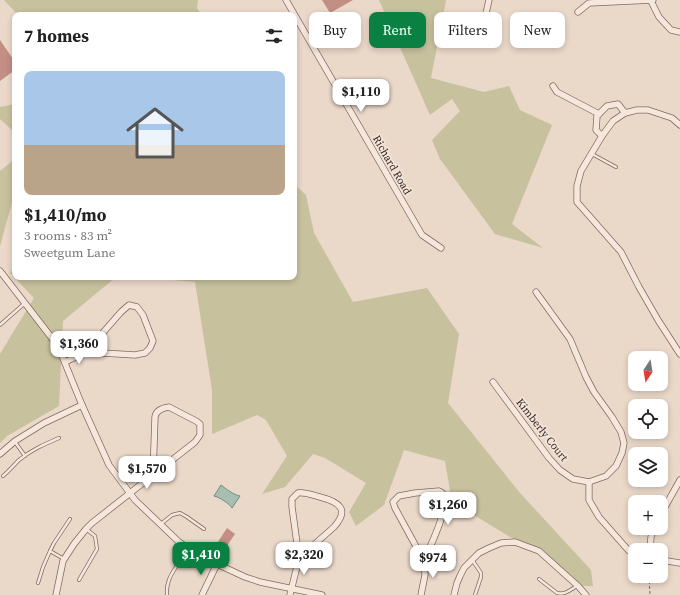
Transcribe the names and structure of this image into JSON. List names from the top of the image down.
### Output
{
  "streets": {
    "street": ["Richard Road", "Kimberly Court"]
  },
  "north": "bottom",
  "page": {
    "chip": [
      "Buy",
      "Rent",
      "Filters",
      "New"
    ],
    "heading": "7 homes",
    "list": [
      {
        "name": "$1,410/mo",
        "note": "3 rooms · 83 m² · Sweetgum Lane"
      }
    ],
    "price": [
      "$1,110",
      "$1,360",
      "$1,570",
      "$1,260",
      "$1,410",
      "$2,320",
      "$974"
    ],
    "map_buttons": ["+", "−"]
  }
}
